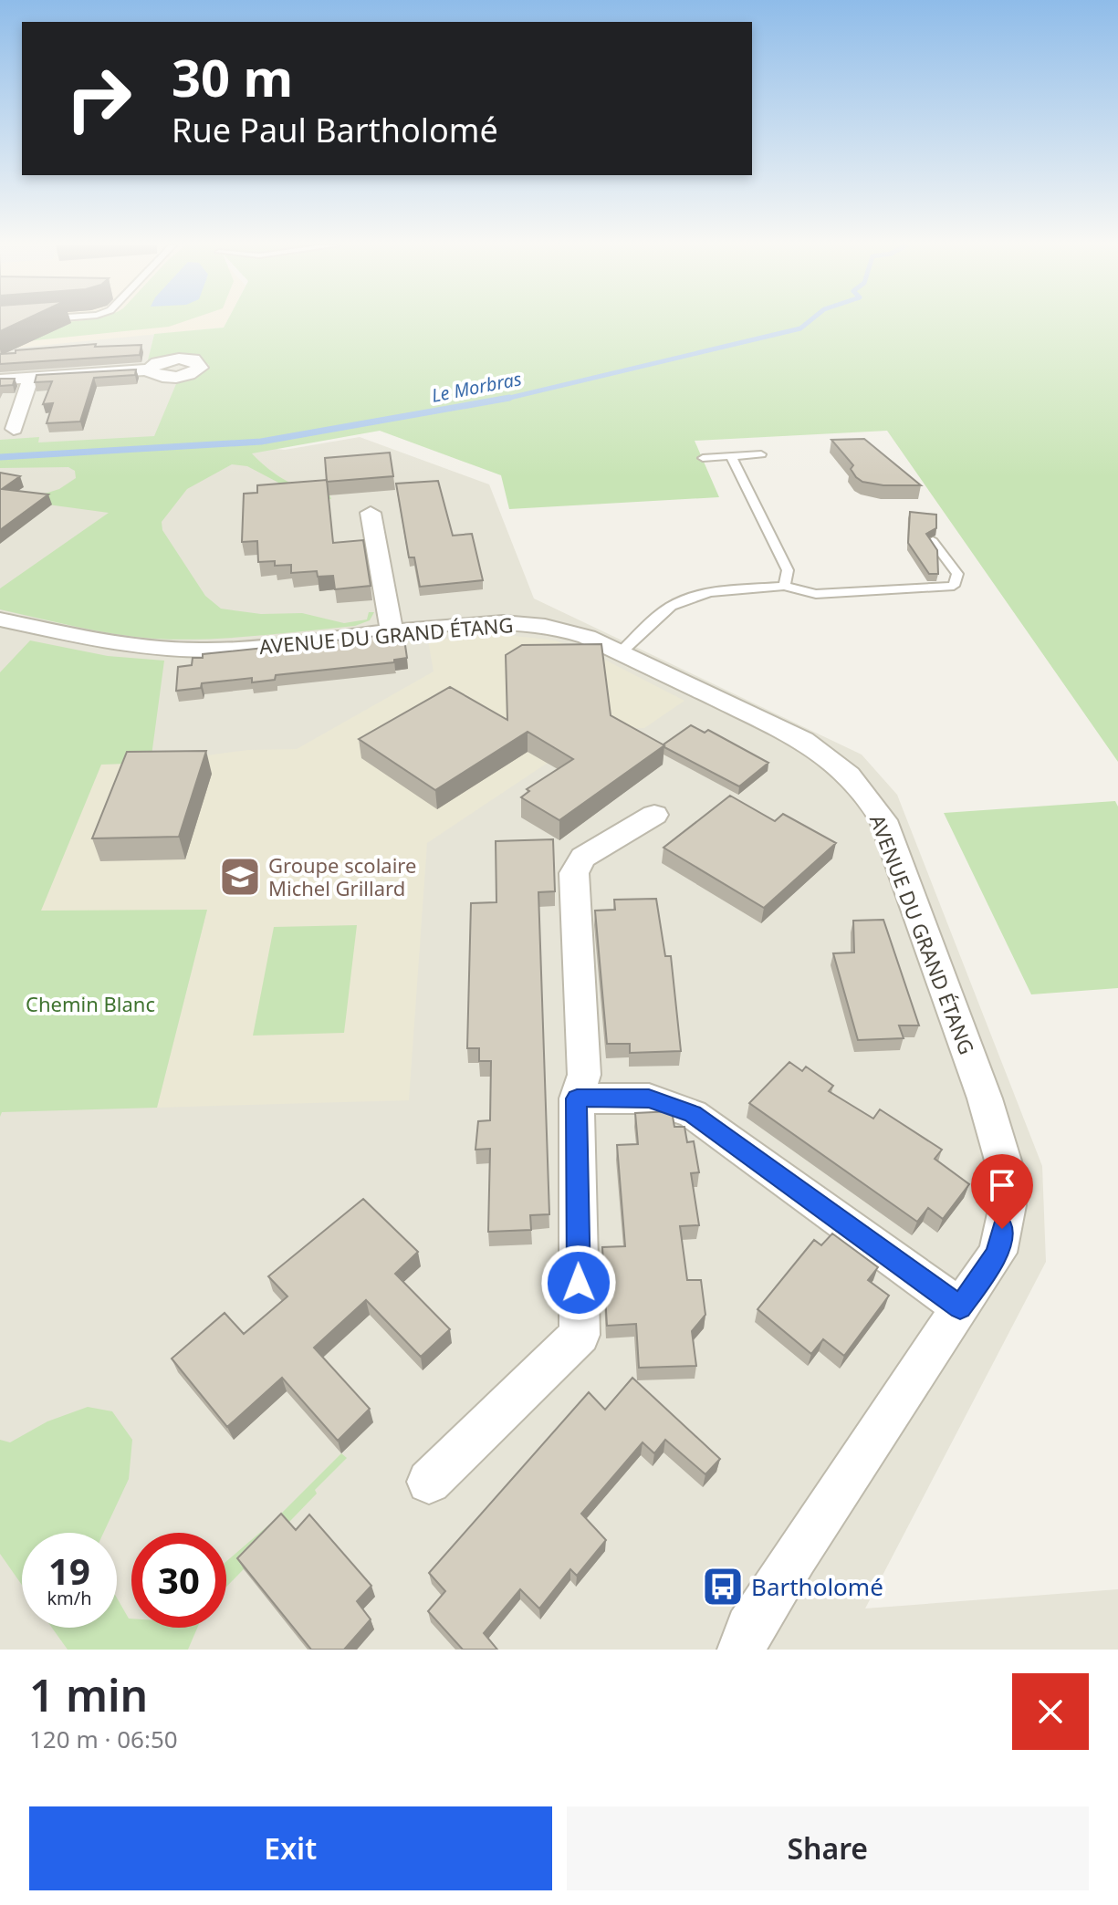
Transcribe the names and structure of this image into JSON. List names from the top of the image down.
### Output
{
  "streets": {
    "street": ["AVENUE DU GRAND ÉTANG"]
  },
  "water": ["Le Morbras"],
  "parks": ["Chemin Blanc"],
  "places": {
    "school or university": ["Groupe scolaire Michel Grillard"],
    "bus stop": ["Bartholomé"]
  },
  "page": {
    "turn": ["30 m", "Rue Paul Bartholomé"],
    "speed": "19 km/h",
    "limit": "30",
    "heading": ["1 min", "120 m · 06:50"],
    "buttons": ["Exit", "Share"]
  }
}
